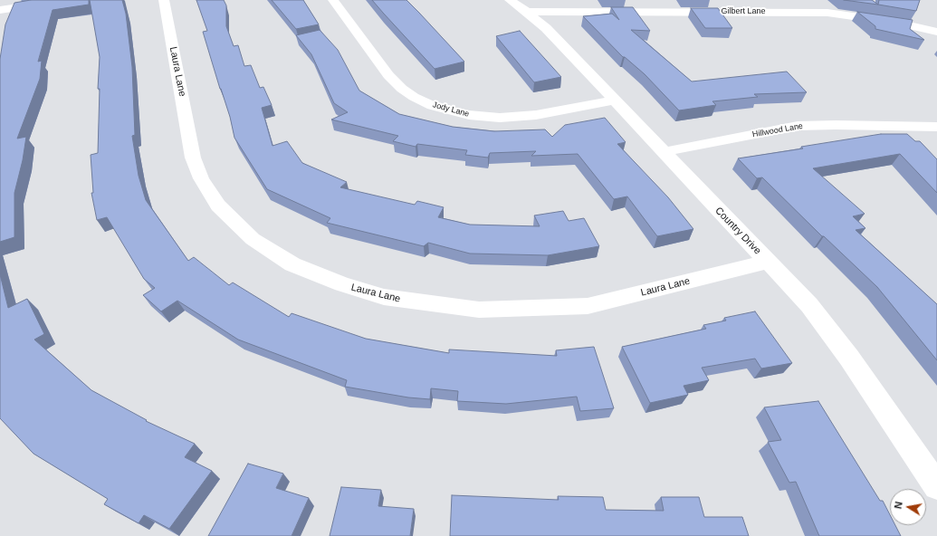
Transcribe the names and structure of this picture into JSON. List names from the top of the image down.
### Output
{
  "streets": {
    "street": [
      "Gilbert Lane",
      "Laura Lane",
      "Jody Lane",
      "Hillwood Lane",
      "Country Drive"
    ]
  },
  "crossings": [
    ["Gilbert Lane", "Country Drive"],
    ["Laura Lane", "Country Drive"],
    ["Jody Lane", "Country Drive"],
    ["Hillwood Lane", "Country Drive"]
  ],
  "north": "left"
}
